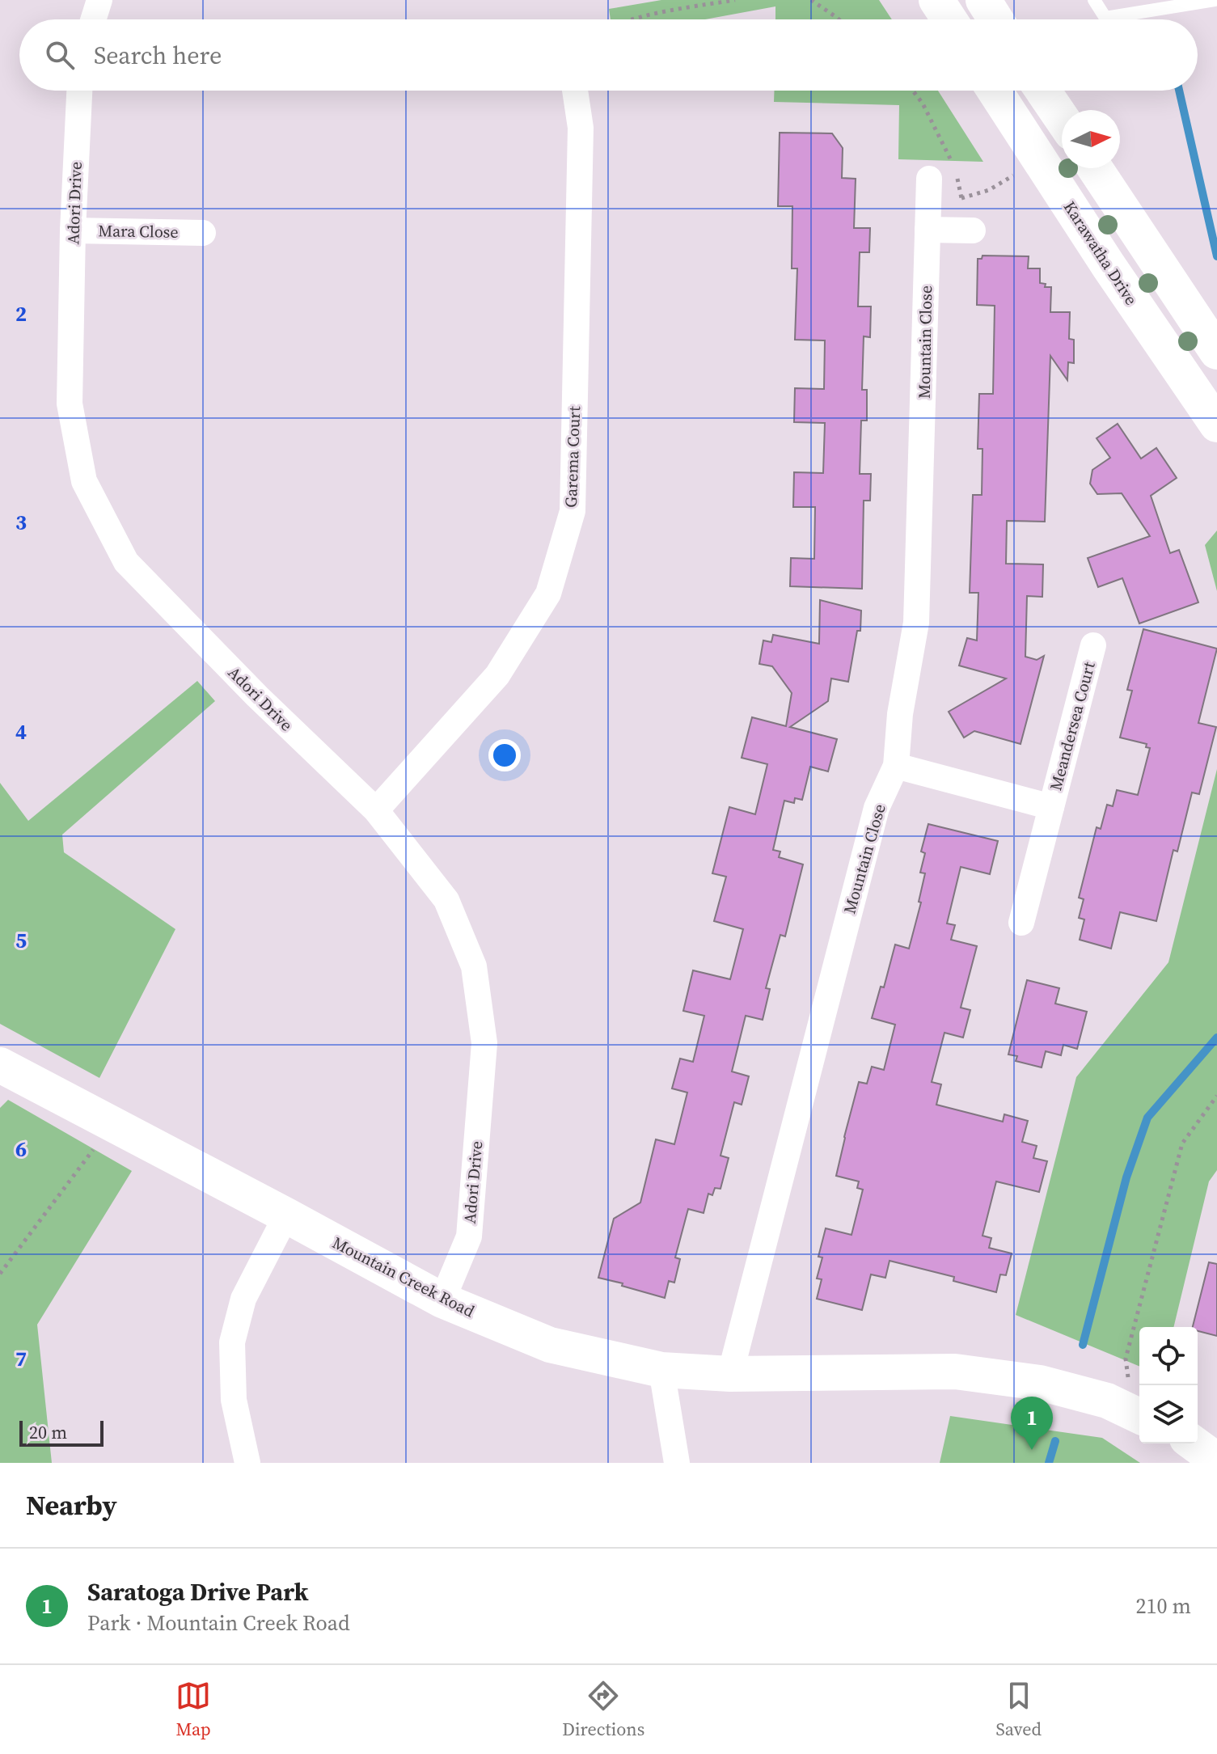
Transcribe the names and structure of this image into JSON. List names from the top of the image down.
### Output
{
  "streets": {
    "street": [
      "Adori Drive",
      "Mara Close",
      "Karawatha Drive",
      "Mountain Close",
      "Garema Court",
      "Meandersea Court",
      "Mountain Creek Road"
    ]
  },
  "crossings": [
    ["Adori Drive", "Mara Close"],
    ["Adori Drive", "Garema Court"],
    ["Adori Drive", "Mountain Creek Road"],
    ["Mountain Close", "Meandersea Court"],
    ["Mountain Close", "Mountain Creek Road"]
  ],
  "scale_bar": "20 m",
  "north": "right",
  "page": {
    "search": "Search here",
    "pins": "1",
    "scale": "20 m",
    "heading": "Nearby",
    "list": [
      {
        "mark": "1",
        "name": "Saratoga Drive Park",
        "note": "Park · Mountain Creek Road",
        "value": "210 m"
      }
    ],
    "nav": ["Map", "Directions", "Saved"]
  },
  "grid": {
    "rows": [
      "2",
      "3",
      "4",
      "5",
      "6",
      "7"
    ]
  }
}
